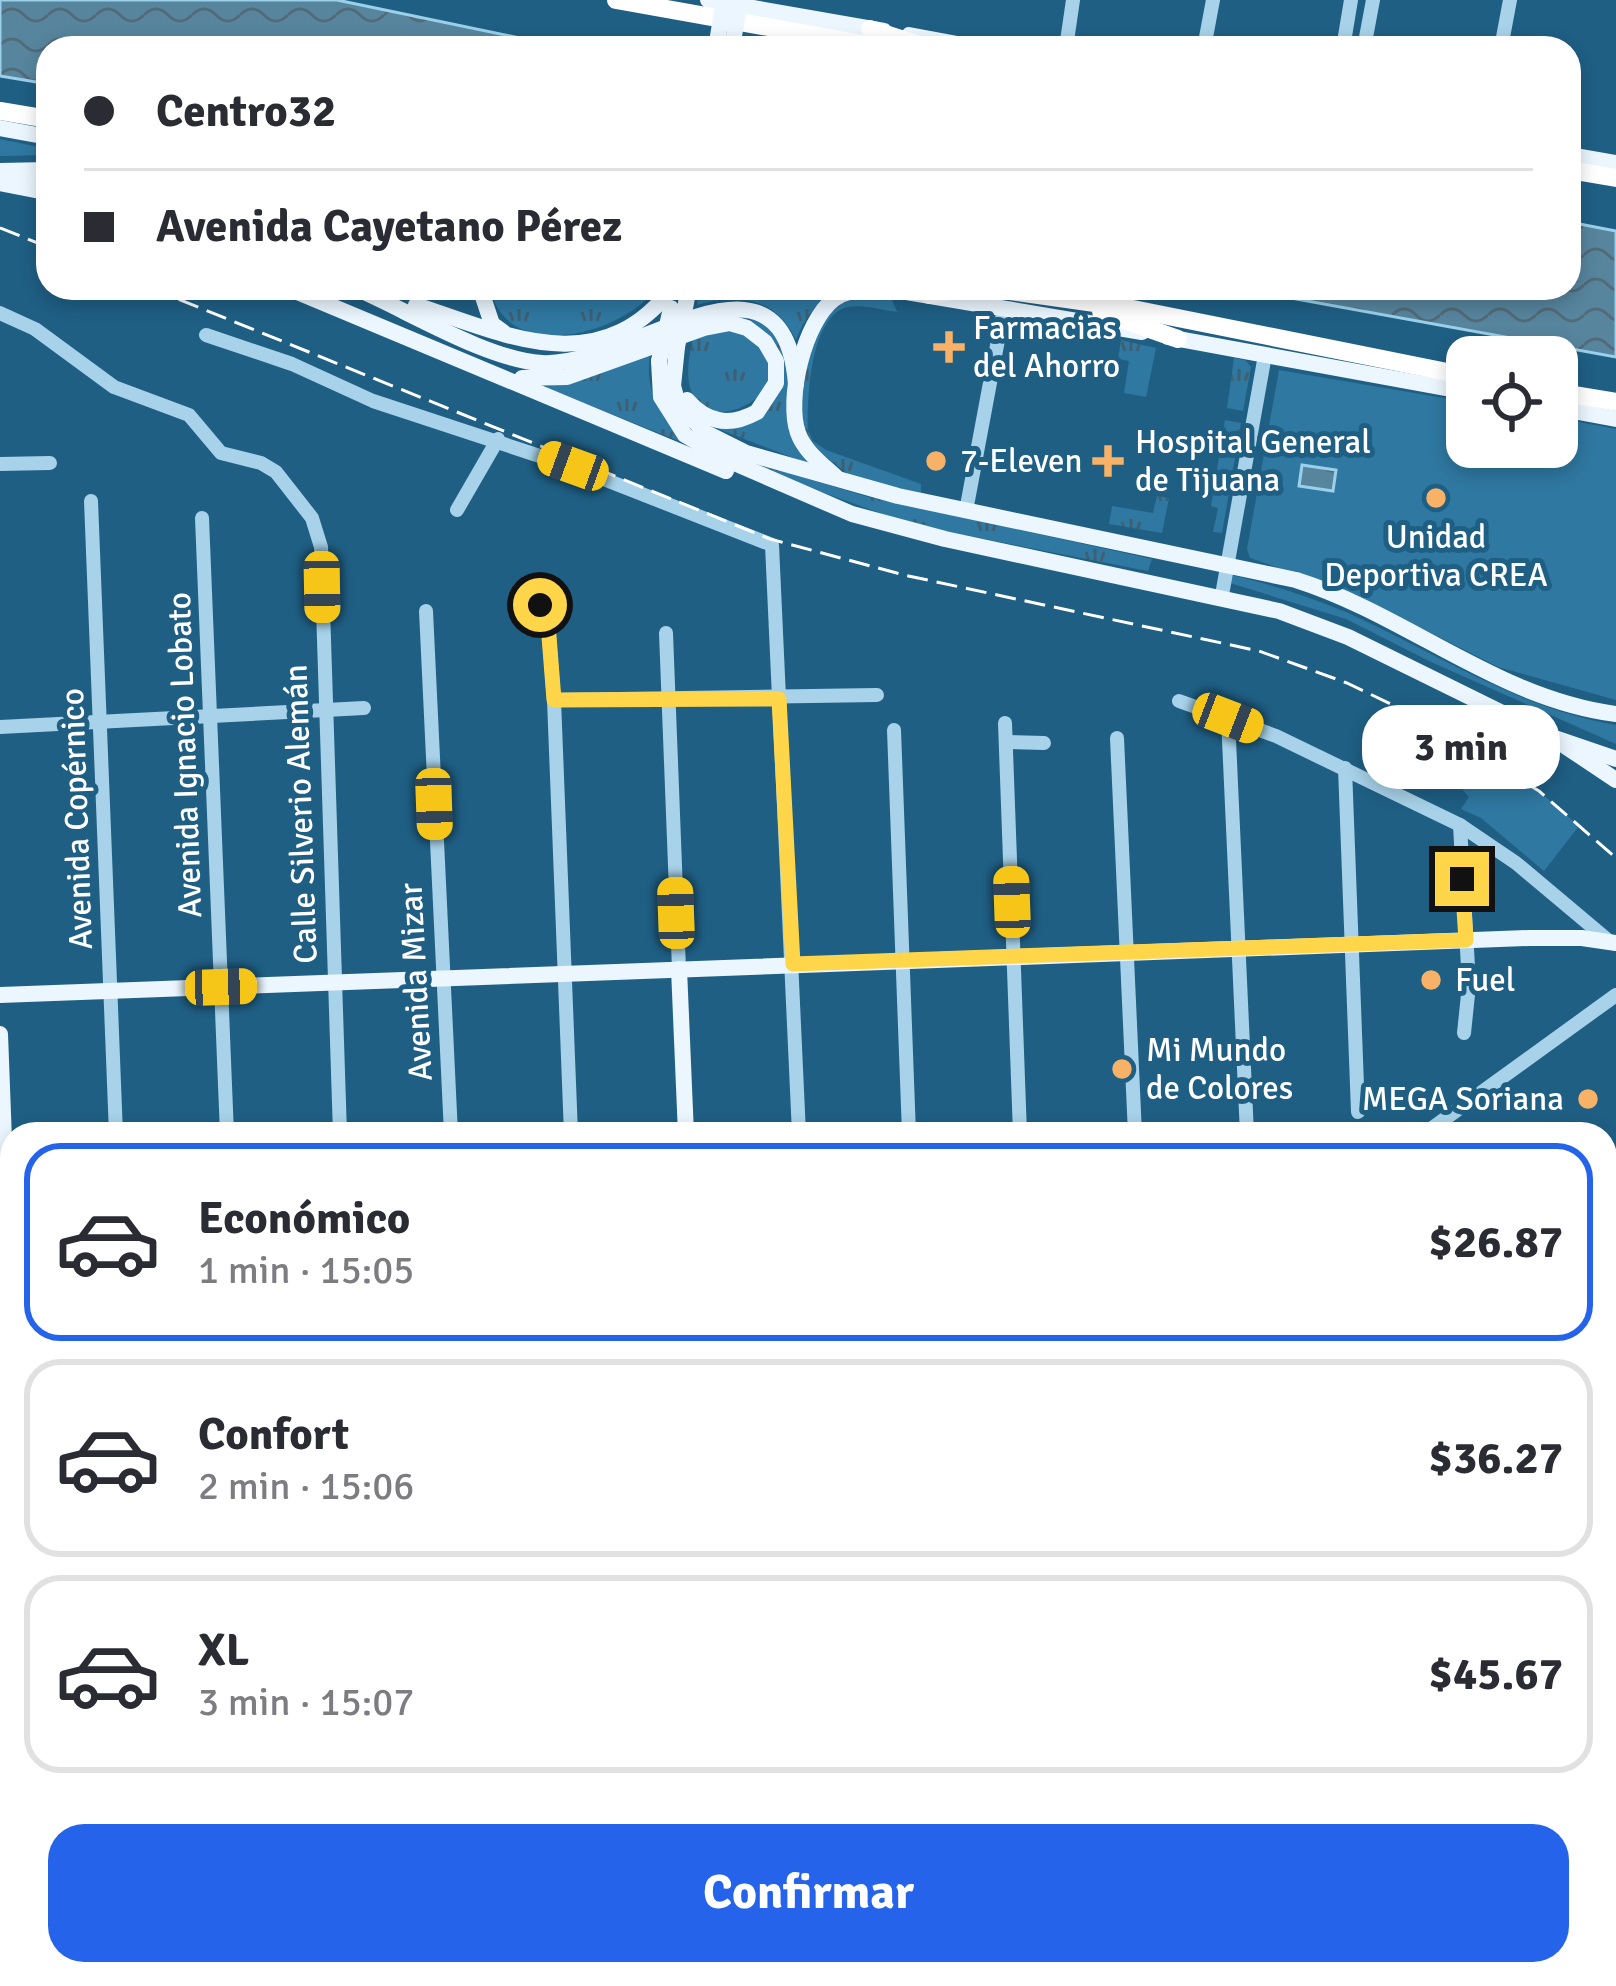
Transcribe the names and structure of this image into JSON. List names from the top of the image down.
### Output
{
  "streets": {
    "street": [
      "Avenida Ignacio Lobato",
      "Calle Silverio Alemán",
      "Avenida Copérnico",
      "Avenida Mizar"
    ]
  },
  "places": {
    "health": ["Farmacias del Ahorro", "Hospital General de Tijuana"],
    "other": [
      "7-Eleven",
      "Unidad Deportiva CREA",
      "Fuel",
      "Mi Mundo de Colores",
      "MEGA Soriana"
    ]
  },
  "page": {
    "banner": ["Centro32", "Avenida Cayetano Pérez"],
    "bubble": "3 min",
    "list": [
      {
        "name": "Económico",
        "note": "1 min · 15:05",
        "value": "$26.87"
      },
      {
        "name": "Confort",
        "note": "2 min · 15:06",
        "value": "$36.27"
      },
      {
        "name": "XL",
        "note": "3 min · 15:07",
        "value": "$45.67"
      }
    ],
    "buttons": "Confirmar"
  }
}
